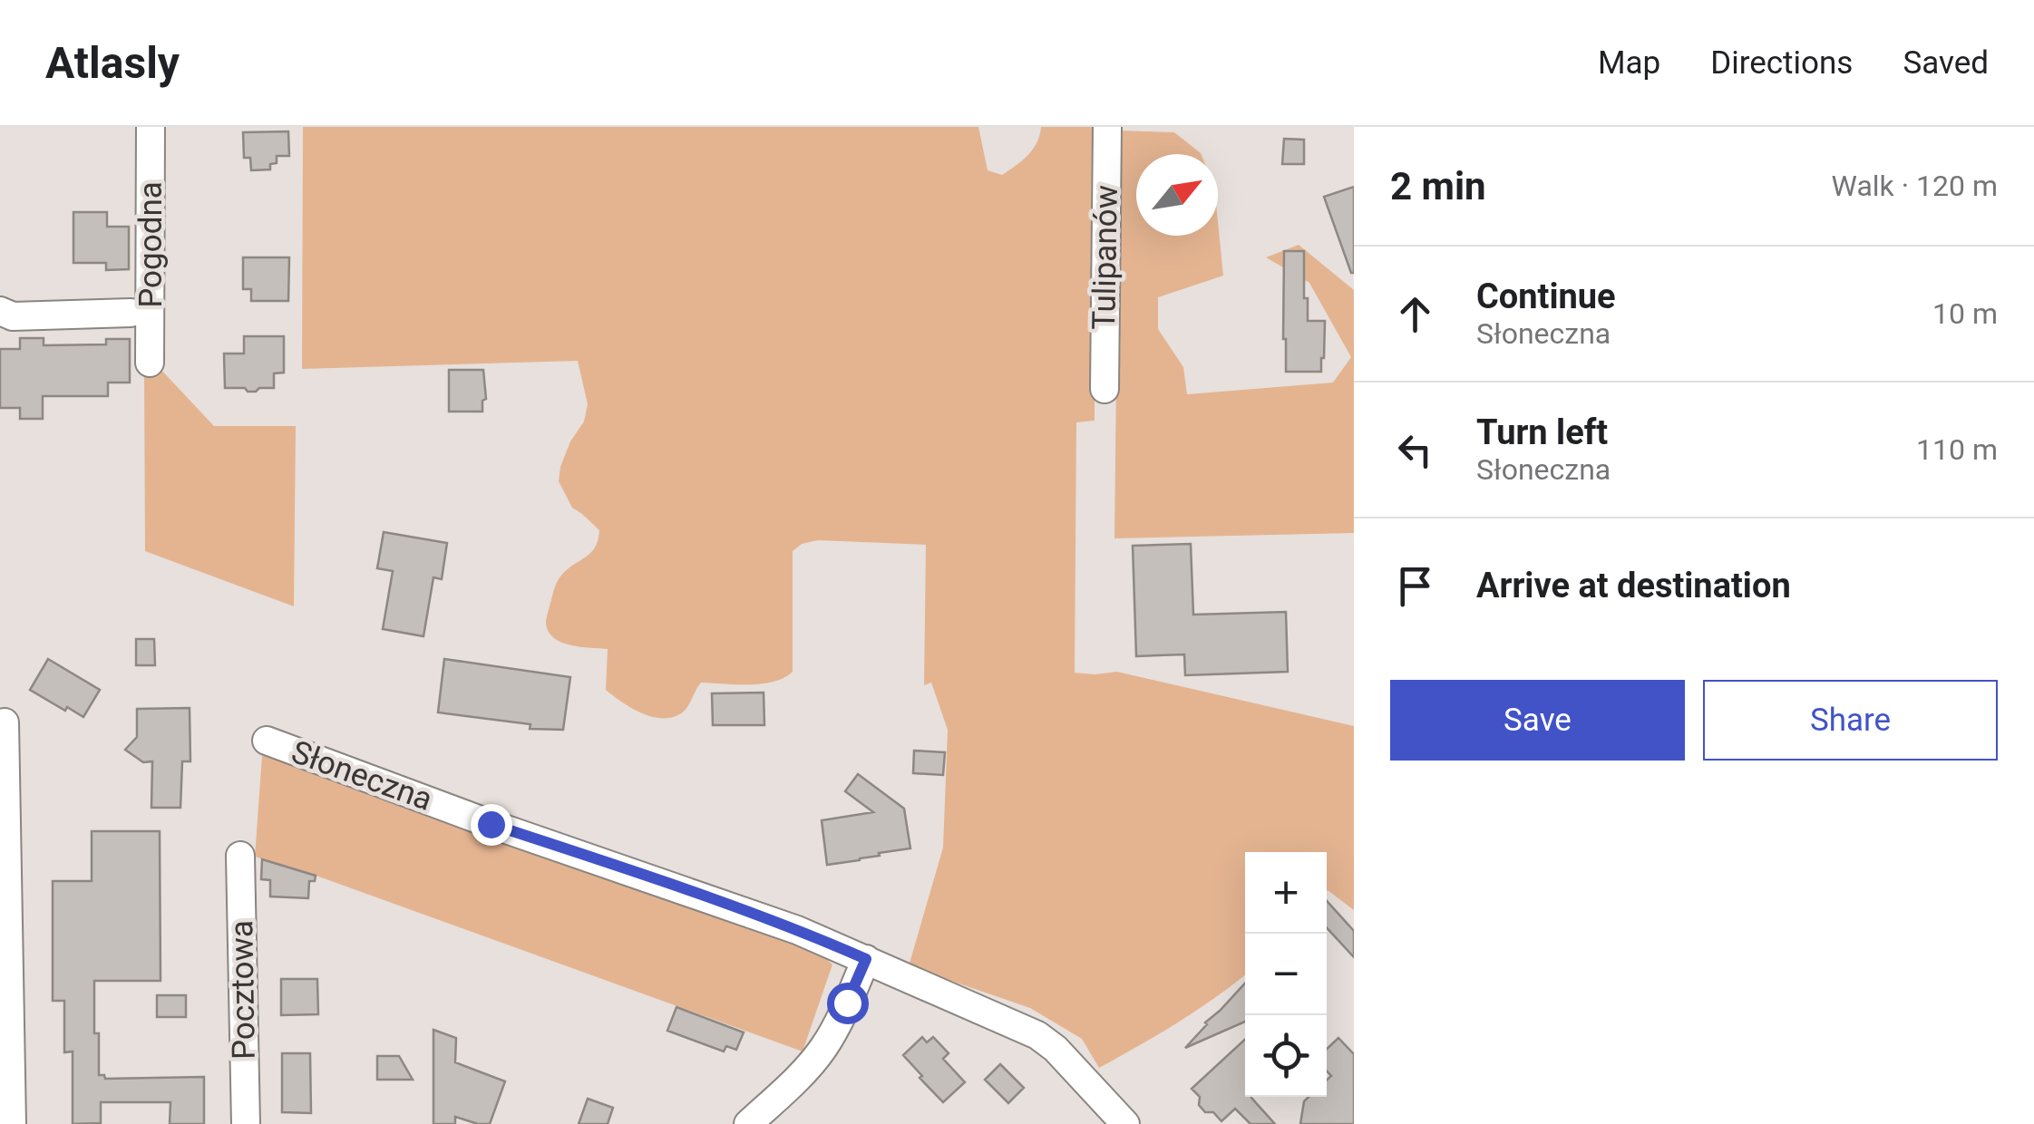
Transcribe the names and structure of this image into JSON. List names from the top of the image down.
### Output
{
  "streets": {
    "street": [
      "Pogodna",
      "Tulipanów",
      "Słoneczna",
      "Pocztowa"
    ]
  },
  "north": "top right",
  "page": {
    "header": "Atlasly",
    "nav": ["Map", "Directions", "Saved"],
    "heading": ["2 min", "Walk · 120 m"],
    "list": [
      ["Continue", "Słoneczna", "10 m"],
      ["Turn left", "Słoneczna", "110 m"],
      "Arrive at destination"
    ],
    "buttons": ["Save", "Share"],
    "map_buttons": ["+", "−"]
  }
}
